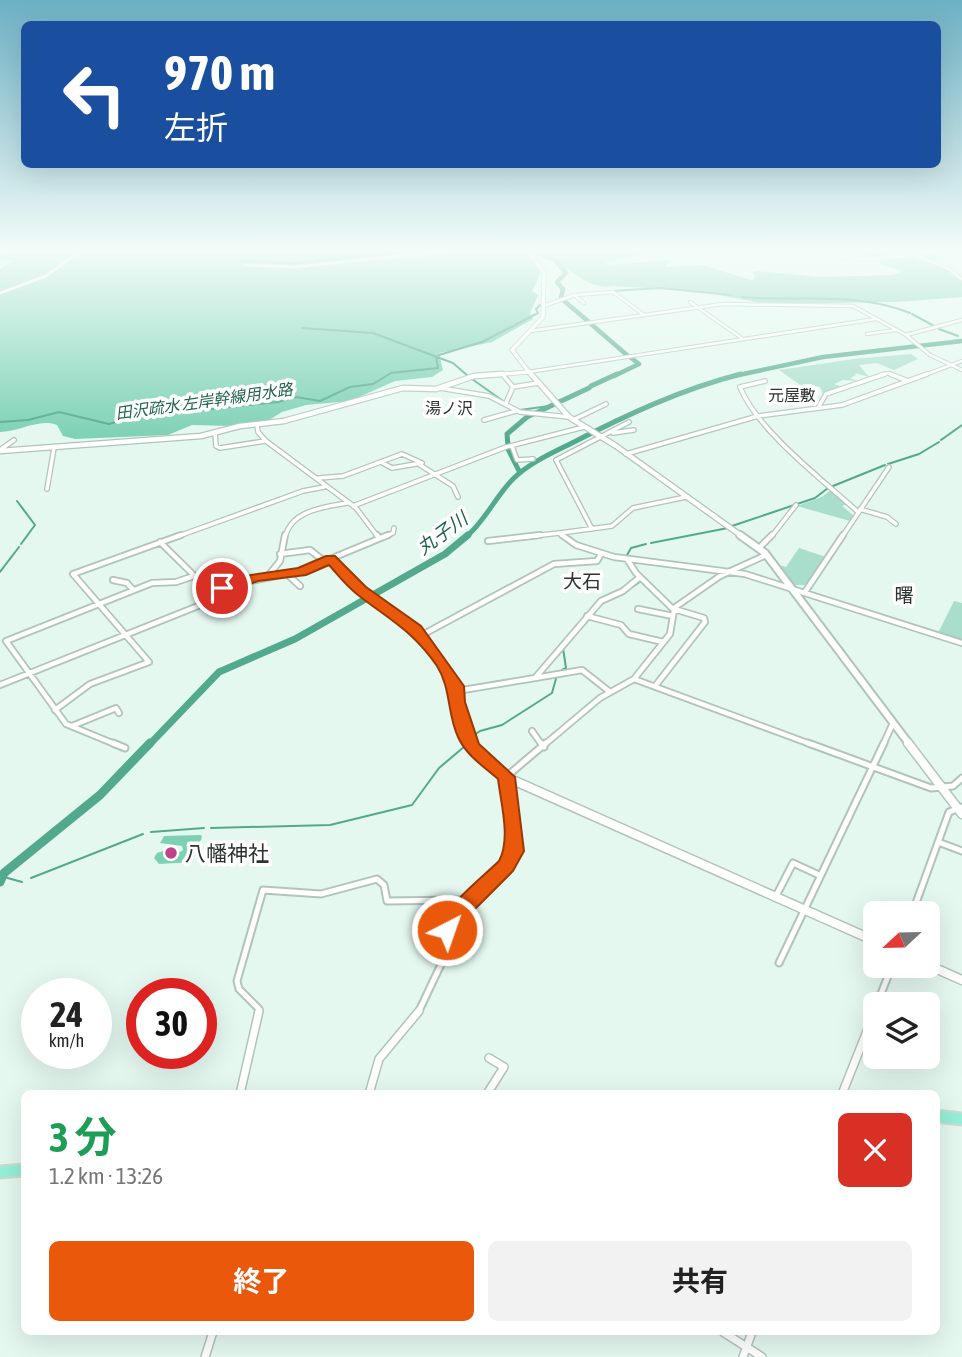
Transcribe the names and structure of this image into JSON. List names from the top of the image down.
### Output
{
  "districts": [
    "元屋敷",
    "湯ノ沢",
    "大石",
    "曙"
  ],
  "water": ["田沢疏水 左岸幹線用水路", "丸子川"],
  "places": ["八幡神社"],
  "north": "left",
  "page": {
    "turn": ["970 m", "左折"],
    "speed": "24 km/h",
    "limit": "30",
    "heading": ["3 分", "1.2 km · 13:26"],
    "buttons": ["終了", "共有"]
  }
}
